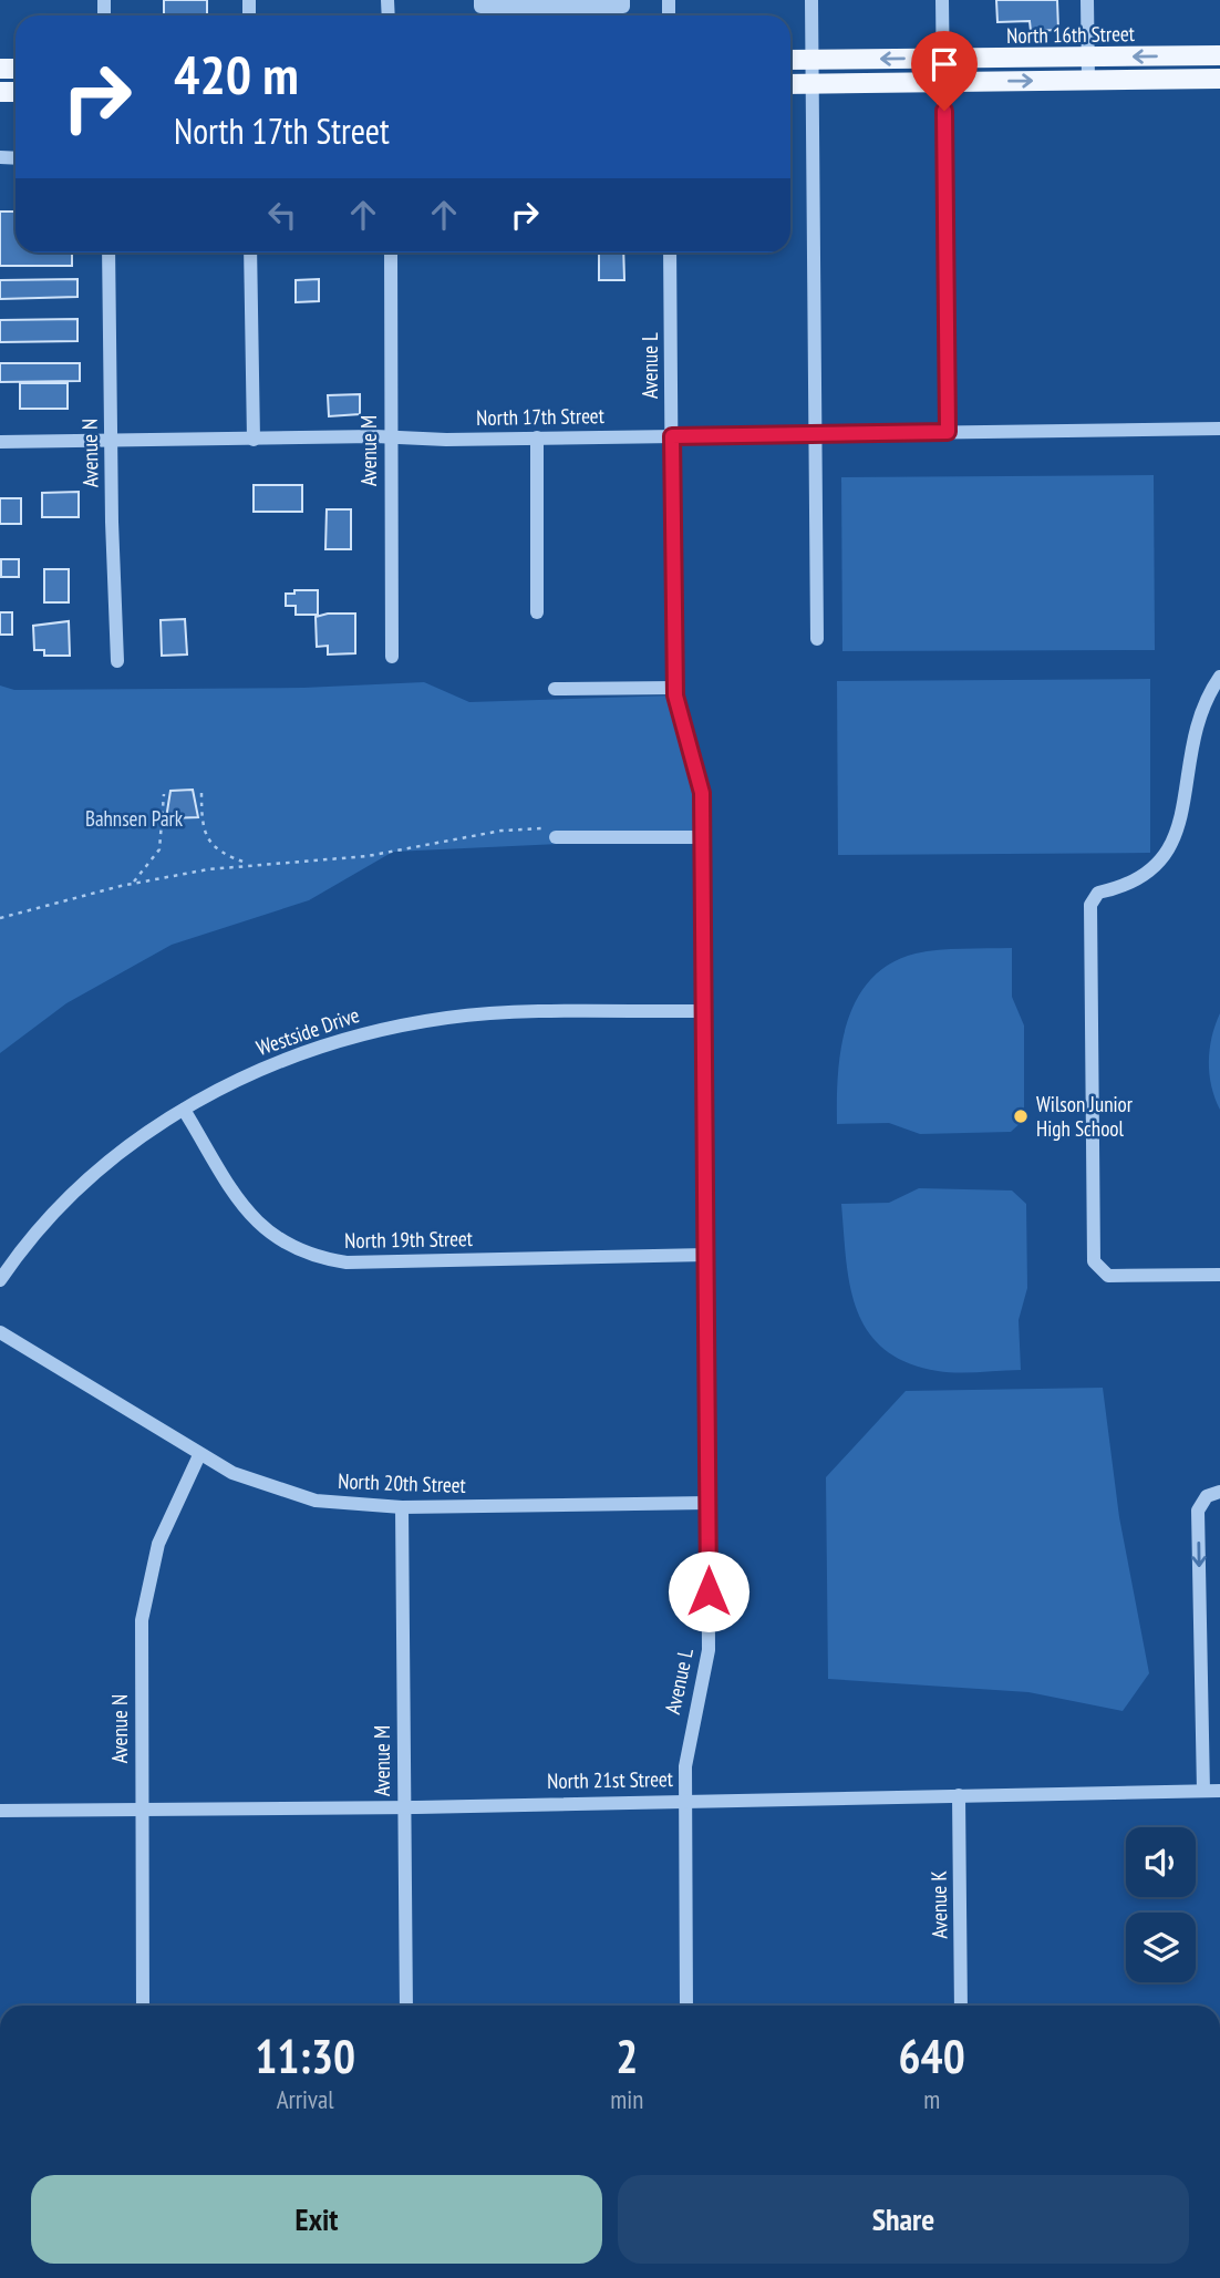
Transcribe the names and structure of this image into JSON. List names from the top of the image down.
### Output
{
  "streets": {
    "main road": ["North 16th Street"],
    "street": [
      "Avenue L",
      "North 17th Street",
      "Avenue M",
      "Avenue N",
      "Westside Drive",
      "North 19th Street",
      "North 20th Street",
      "North 21st Street",
      "Avenue K"
    ]
  },
  "crossings": [
    ["Avenue L", "North 17th Street"],
    ["Avenue L", "Westside Drive"],
    ["Avenue L", "North 19th Street"],
    ["Avenue L", "North 20th Street"],
    ["Avenue L", "North 21st Street"],
    ["North 17th Street", "Avenue M"],
    ["North 17th Street", "Avenue N"],
    ["Avenue M", "North 20th Street"],
    ["Avenue M", "North 21st Street"],
    ["Avenue N", "North 20th Street"],
    ["Avenue N", "North 21st Street"],
    ["Westside Drive", "North 19th Street"],
    ["North 21st Street", "Avenue K"]
  ],
  "parks": ["Bahnsen Park"],
  "places": ["Wilson Junior High School"],
  "page": {
    "turn": ["420 m", "North 17th Street"],
    "eta": [
      "11:30",
      "Arrival",
      "2",
      "min",
      "640",
      "m"
    ],
    "buttons": ["Exit", "Share"]
  }
}
